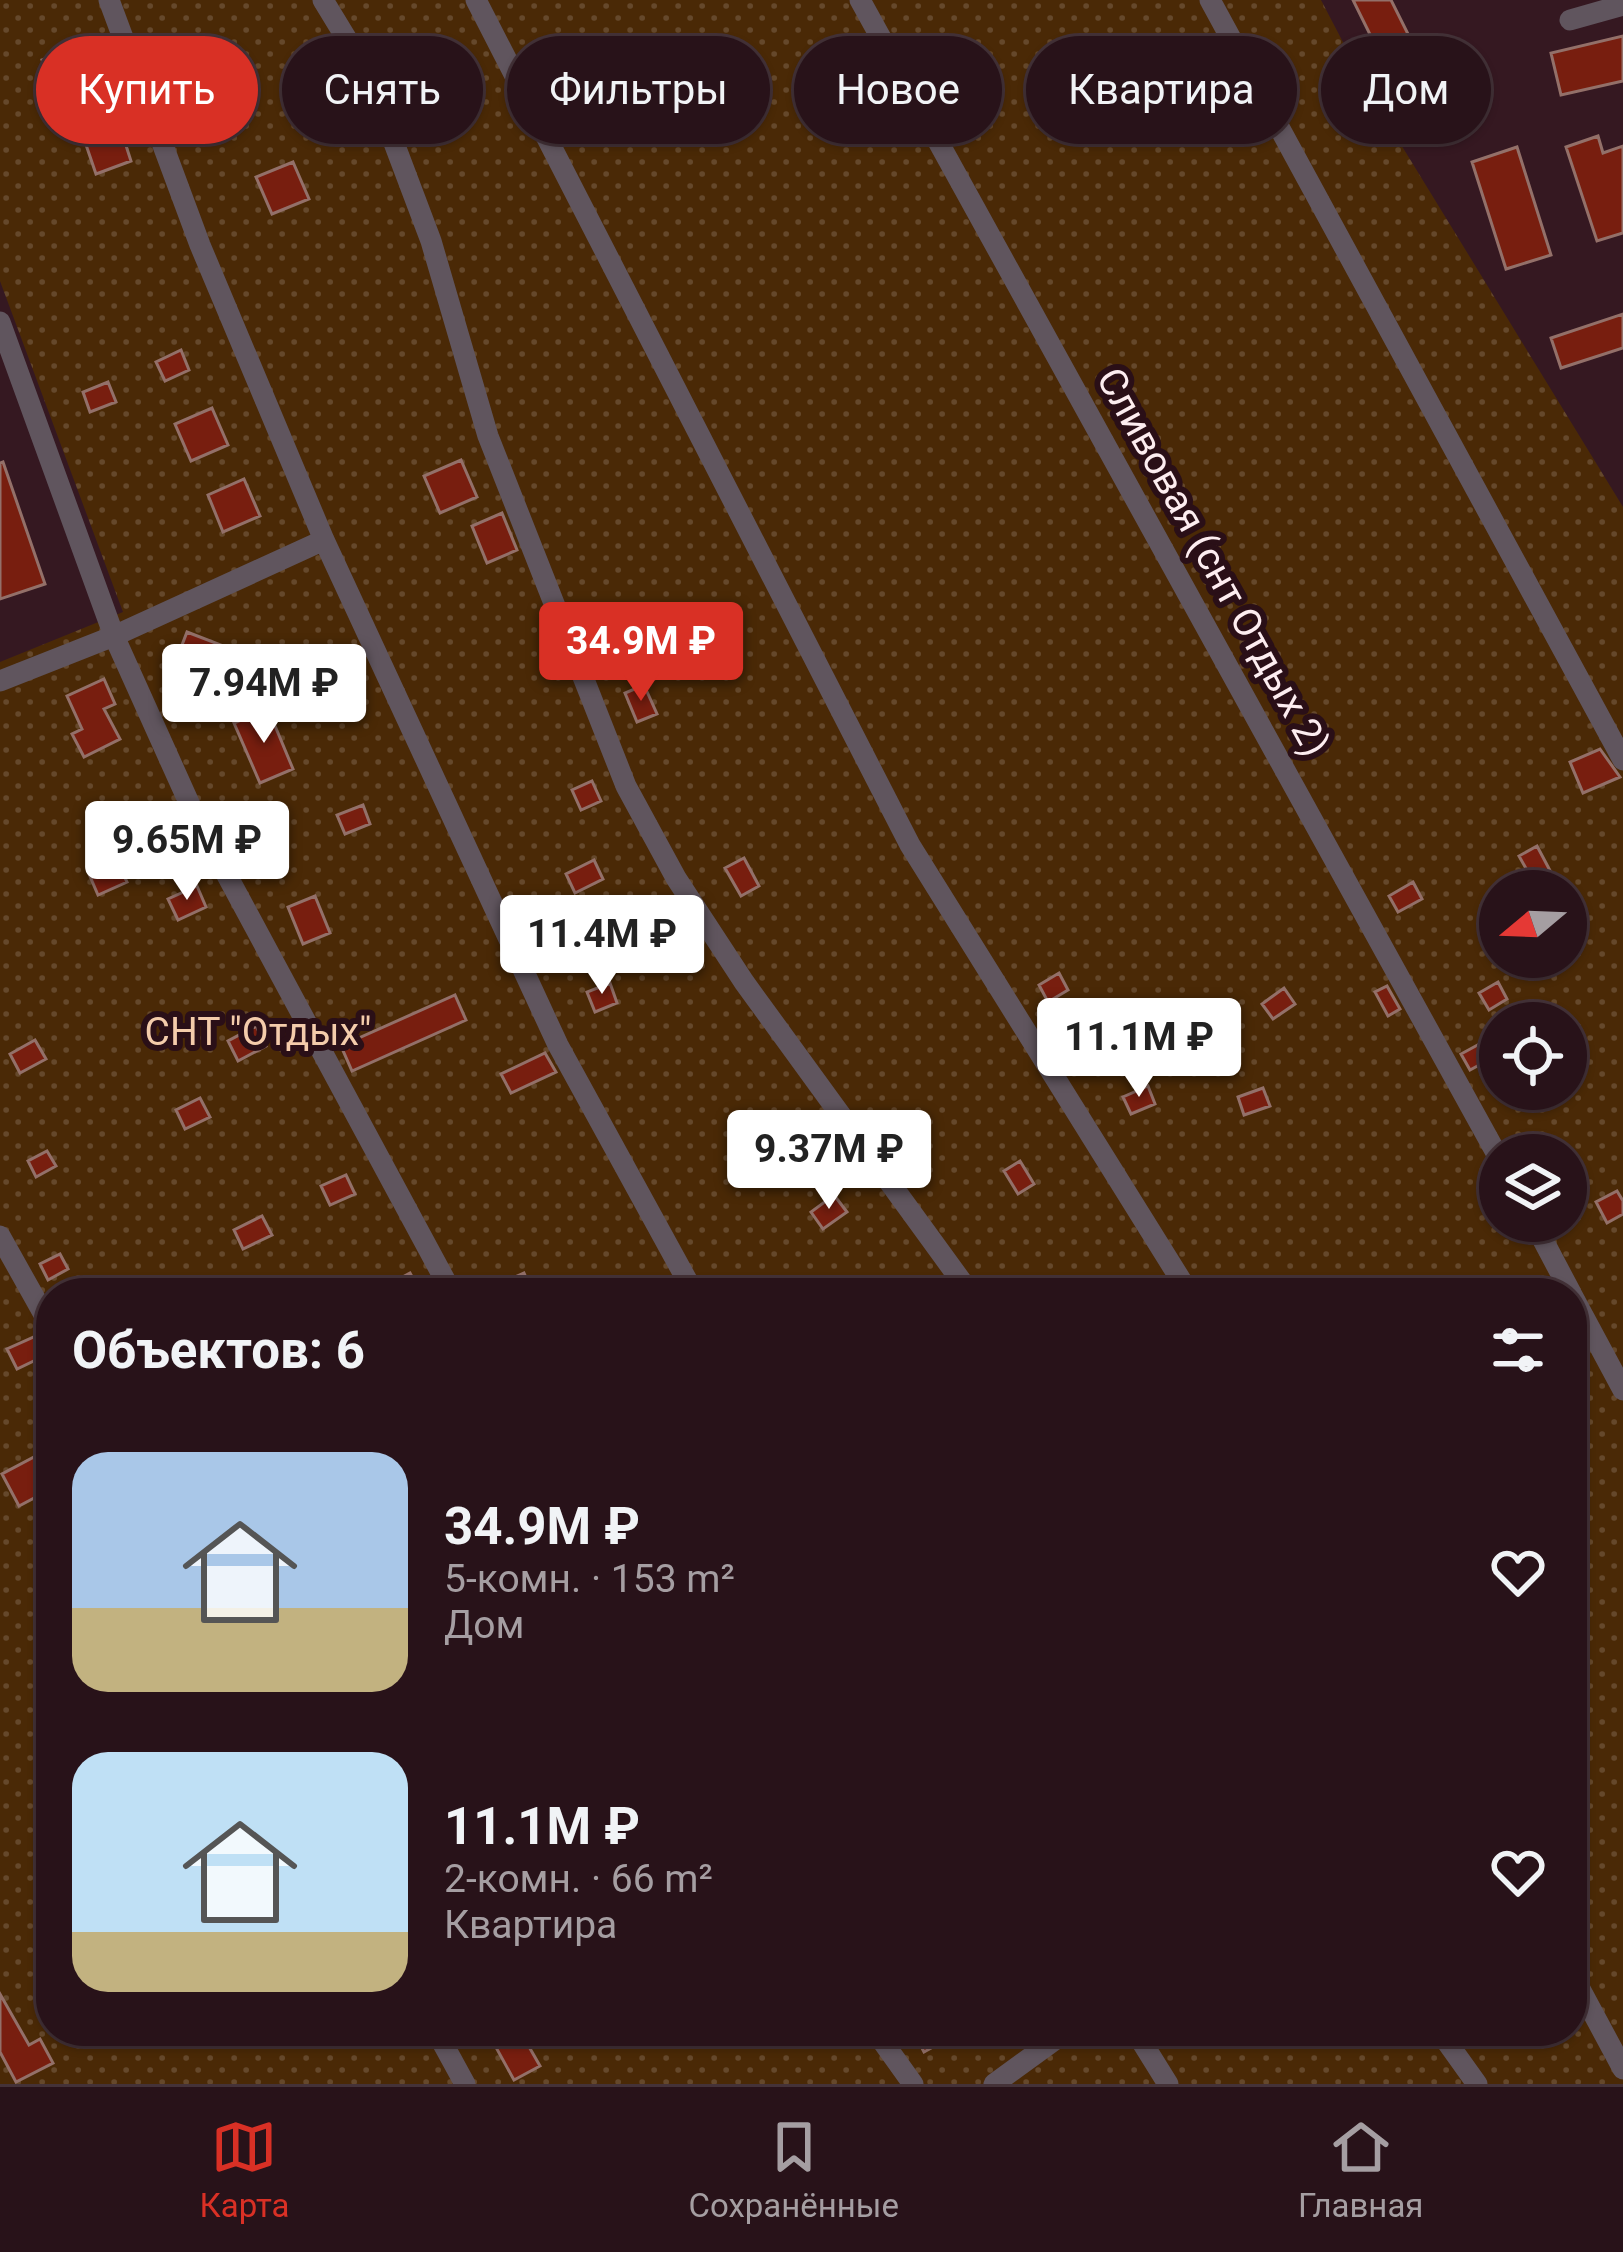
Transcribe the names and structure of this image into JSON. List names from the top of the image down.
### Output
{
  "streets": {
    "lane": ["Сливовая (снт Отдых 2)"]
  },
  "parks": ["СНТ \"Отдых\""],
  "north": "left",
  "page": {
    "chip": [
      "Купить",
      "Снять",
      "Фильтры",
      "Новое",
      "Квартира",
      "Дом"
    ],
    "price": [
      "34.9M ₽",
      "7.94M ₽",
      "9.65M ₽",
      "11.4M ₽",
      "11.1M ₽",
      "9.37M ₽"
    ],
    "heading": "Объектов: 6",
    "list": [
      {
        "name": "34.9M ₽",
        "note": "5-комн. · 153 m² · Дом"
      },
      {
        "name": "11.1M ₽",
        "note": "2-комн. · 66 m² · Квартира"
      }
    ],
    "tabs": ["Карта", "Сохранённые", "Главная"]
  }
}
